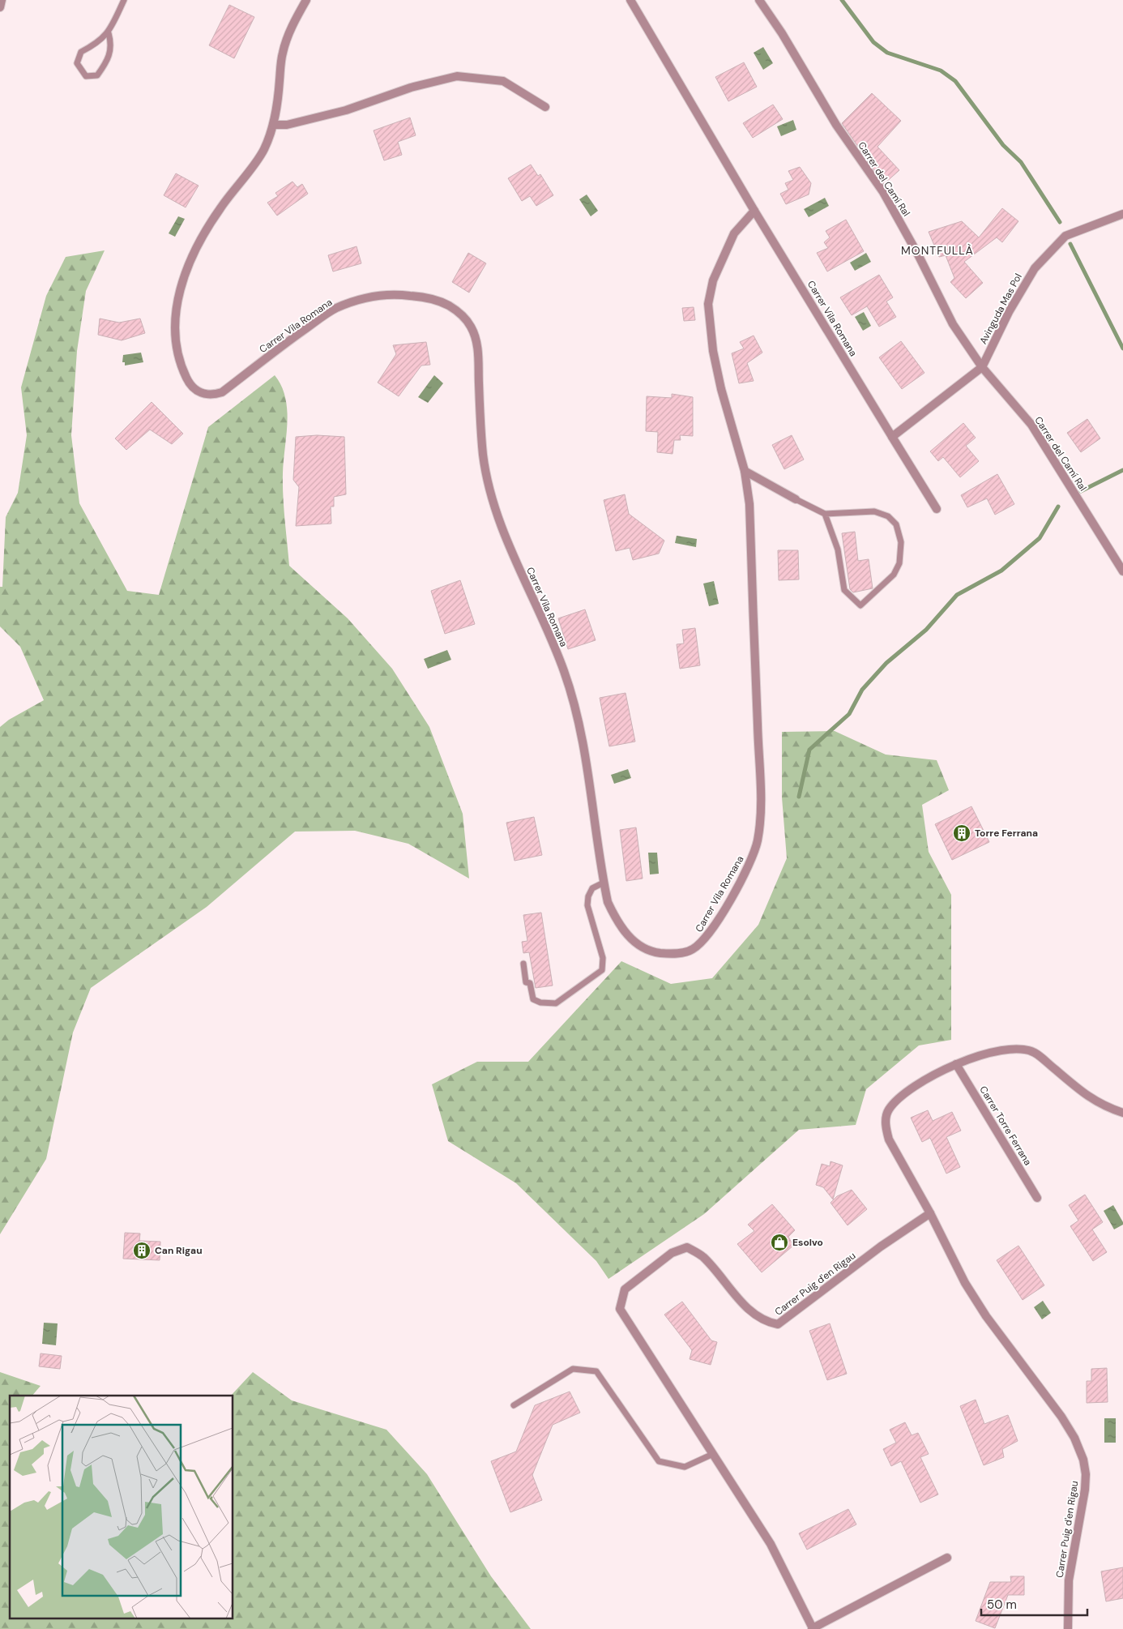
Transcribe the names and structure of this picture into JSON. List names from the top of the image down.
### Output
{
  "streets": {
    "street": [
      "Carrer del Camí Ral",
      "Avinguda Mas Pol",
      "Carrer Vila Romana",
      "Carrer Torre Ferrana",
      "Carrer Puig d'en Rigau"
    ]
  },
  "crossings": [
    ["Carrer del Camí Ral", "Avinguda Mas Pol"]
  ],
  "districts": ["MONTFULLÀ"],
  "places": {
    "building": ["Torre Ferrana", "Can Rigau"],
    "shop": ["Esolvo"]
  },
  "scale_bar": "50 m"
}
